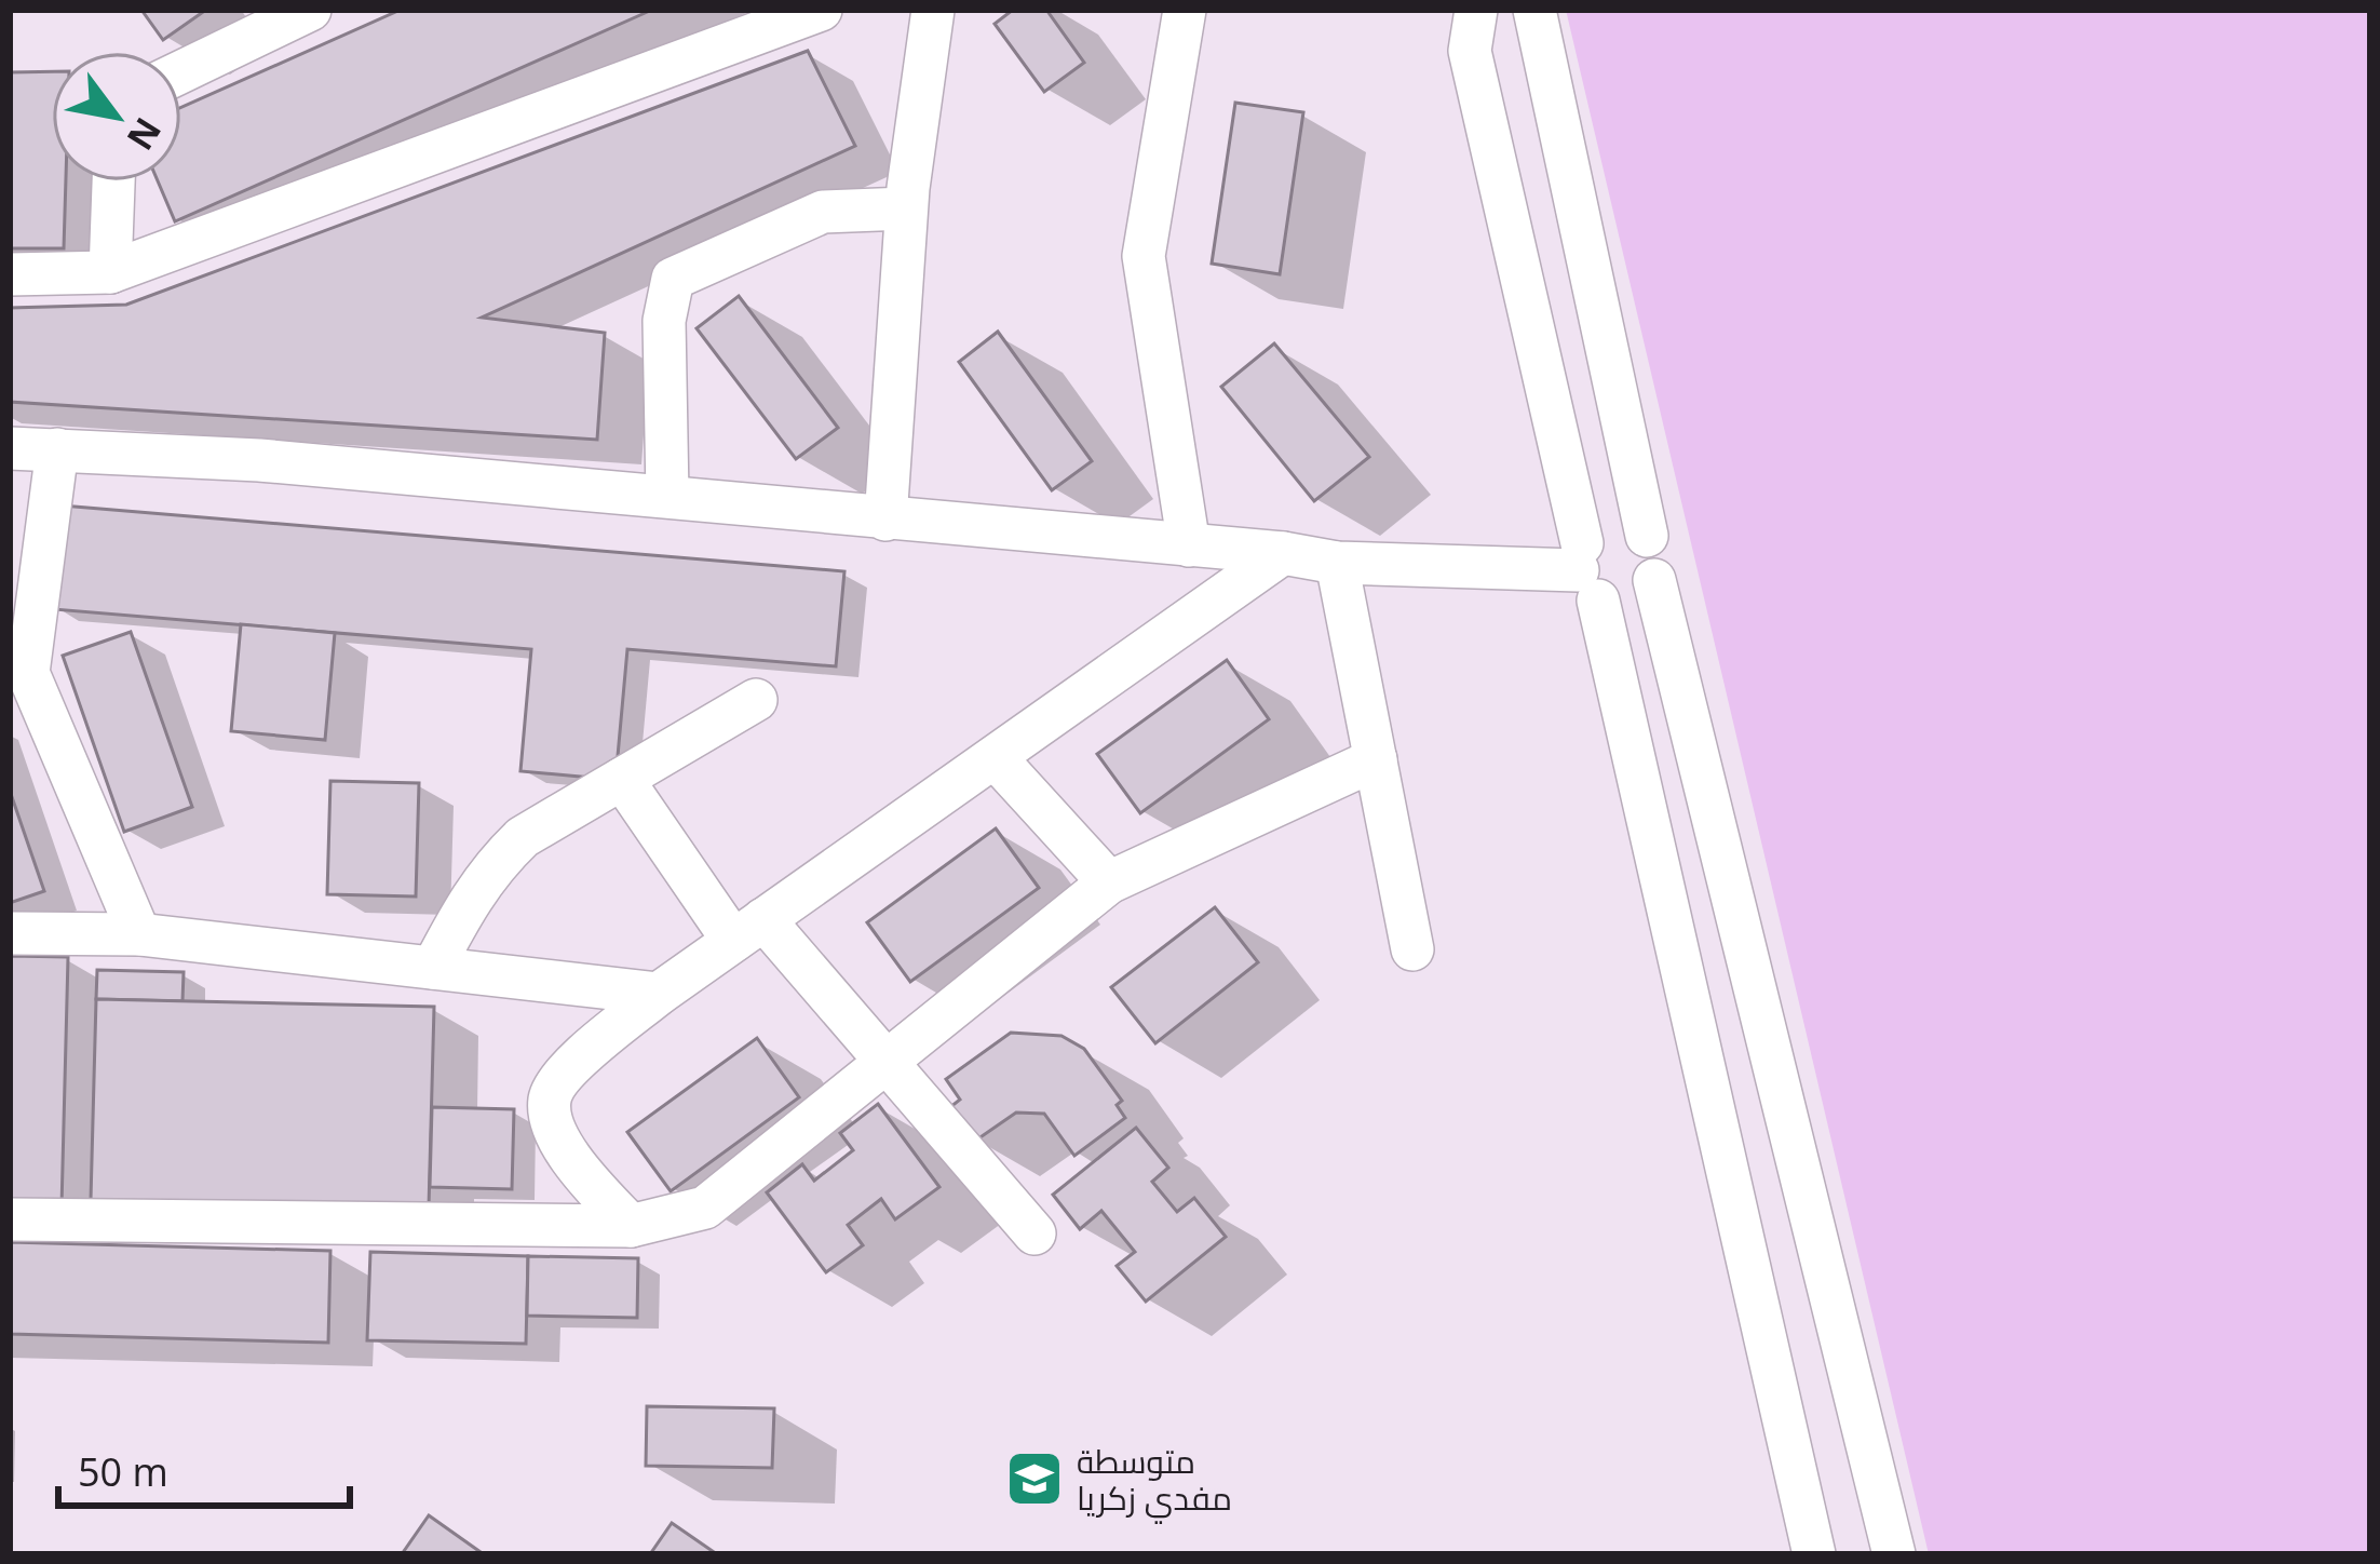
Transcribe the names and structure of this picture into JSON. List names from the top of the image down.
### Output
{
  "places": {
    "school or university": ["متوسطة مفدي زكريا"]
  },
  "scale_bar": "50 m",
  "north": "bottom right"
}
